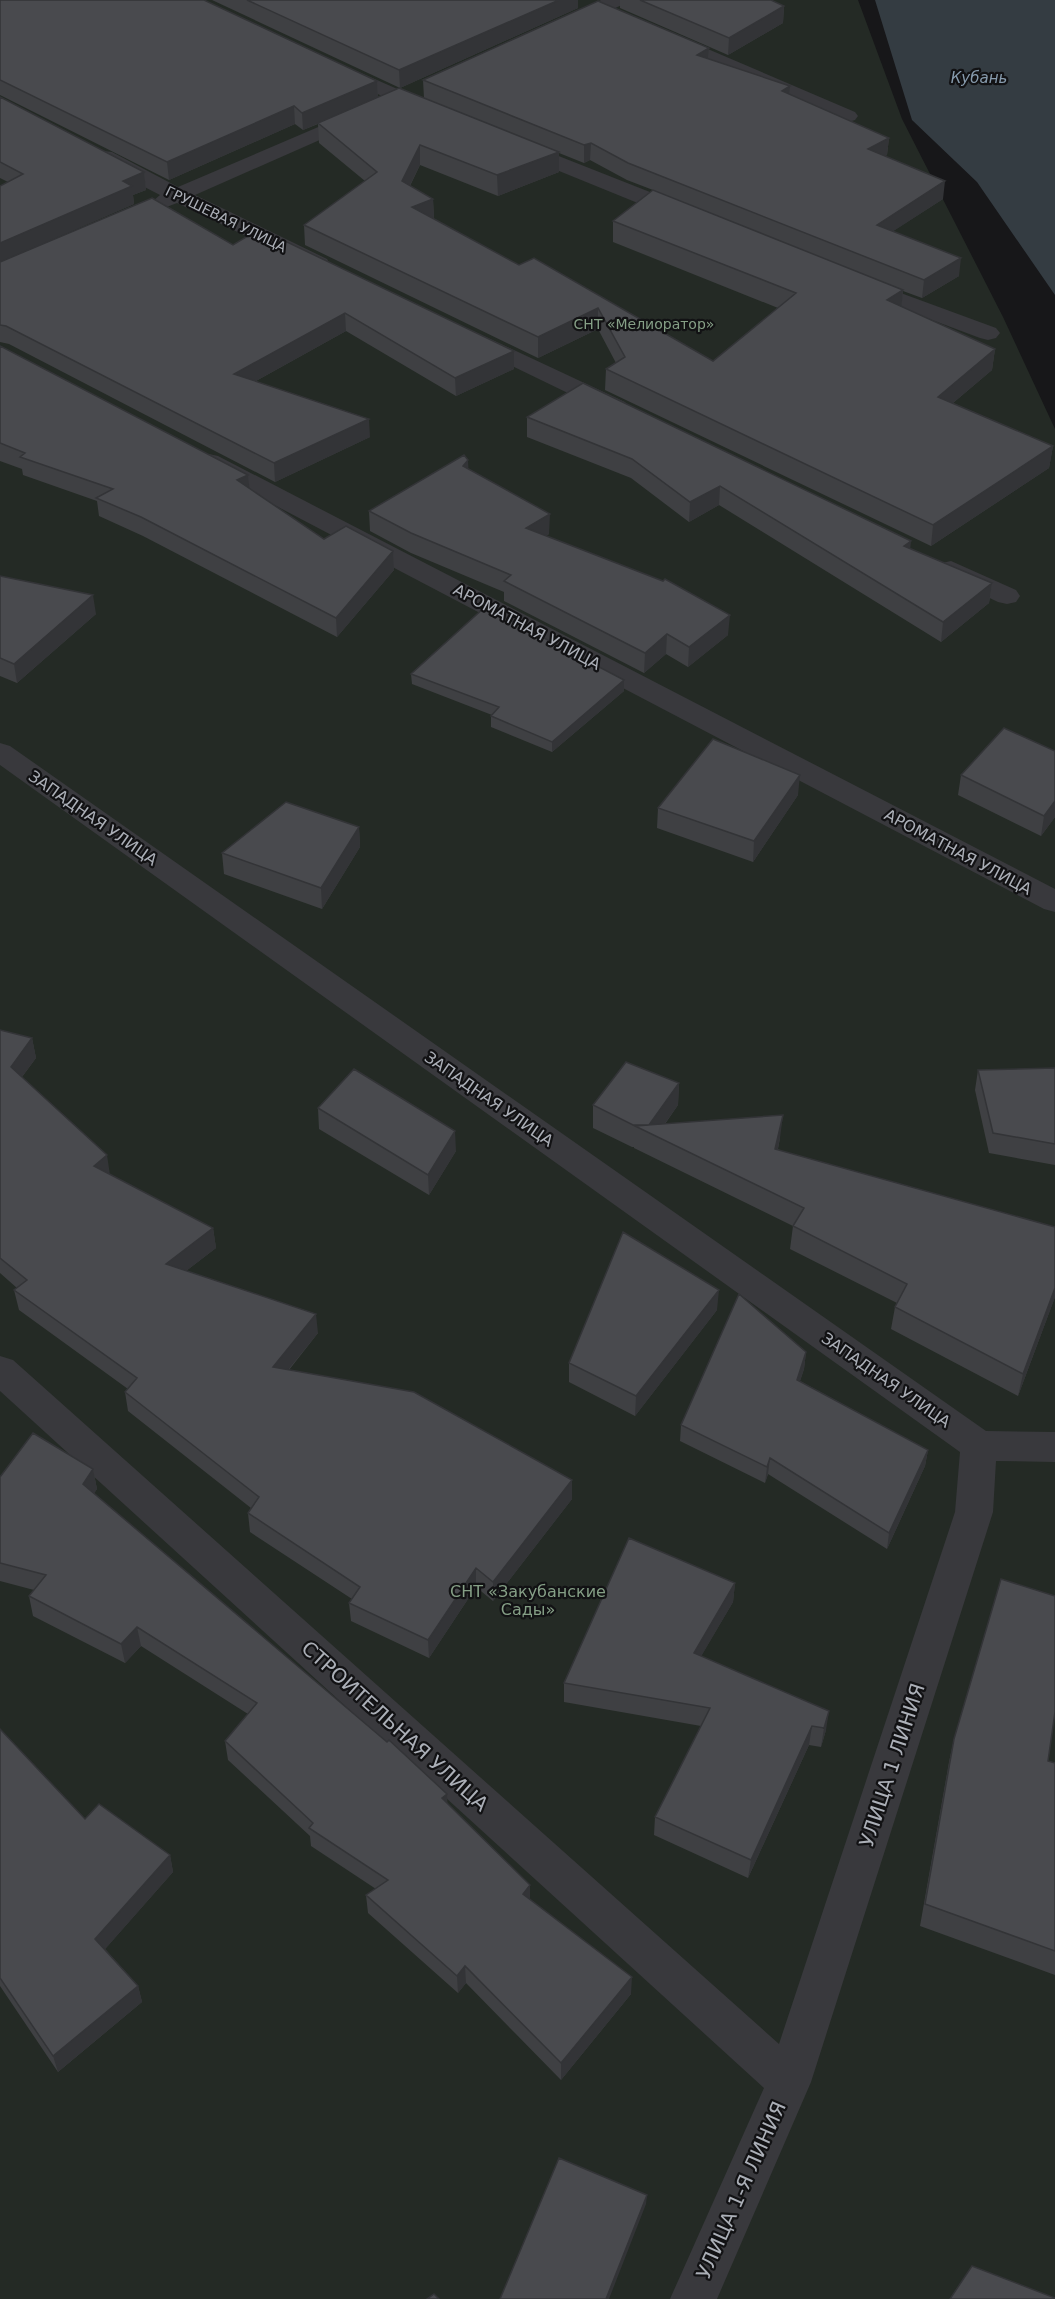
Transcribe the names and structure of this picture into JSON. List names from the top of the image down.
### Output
{
  "streets": {
    "street": [
      "ГРУШЕВАЯ УЛИЦА",
      "АРОМАТНАЯ УЛИЦА",
      "ЗАПАДНАЯ УЛИЦА",
      "СТРОИТЕЛЬНАЯ УЛИЦА",
      "УЛИЦА 1 ЛИНИЯ",
      "УЛИЦА 1-Я ЛИНИЯ"
    ]
  },
  "crossings": [
    ["ЗАПАДНАЯ УЛИЦА", "УЛИЦА 1 ЛИНИЯ"],
    ["СТРОИТЕЛЬНАЯ УЛИЦА", "УЛИЦА 1 ЛИНИЯ"],
    ["СТРОИТЕЛЬНАЯ УЛИЦА", "УЛИЦА 1-Я ЛИНИЯ"],
    ["УЛИЦА 1 ЛИНИЯ", "УЛИЦА 1-Я ЛИНИЯ"]
  ],
  "water": ["Кубань"],
  "parks": ["СНТ «Мелиоратор»", "СНТ «Закубанские Сады»"]
}
